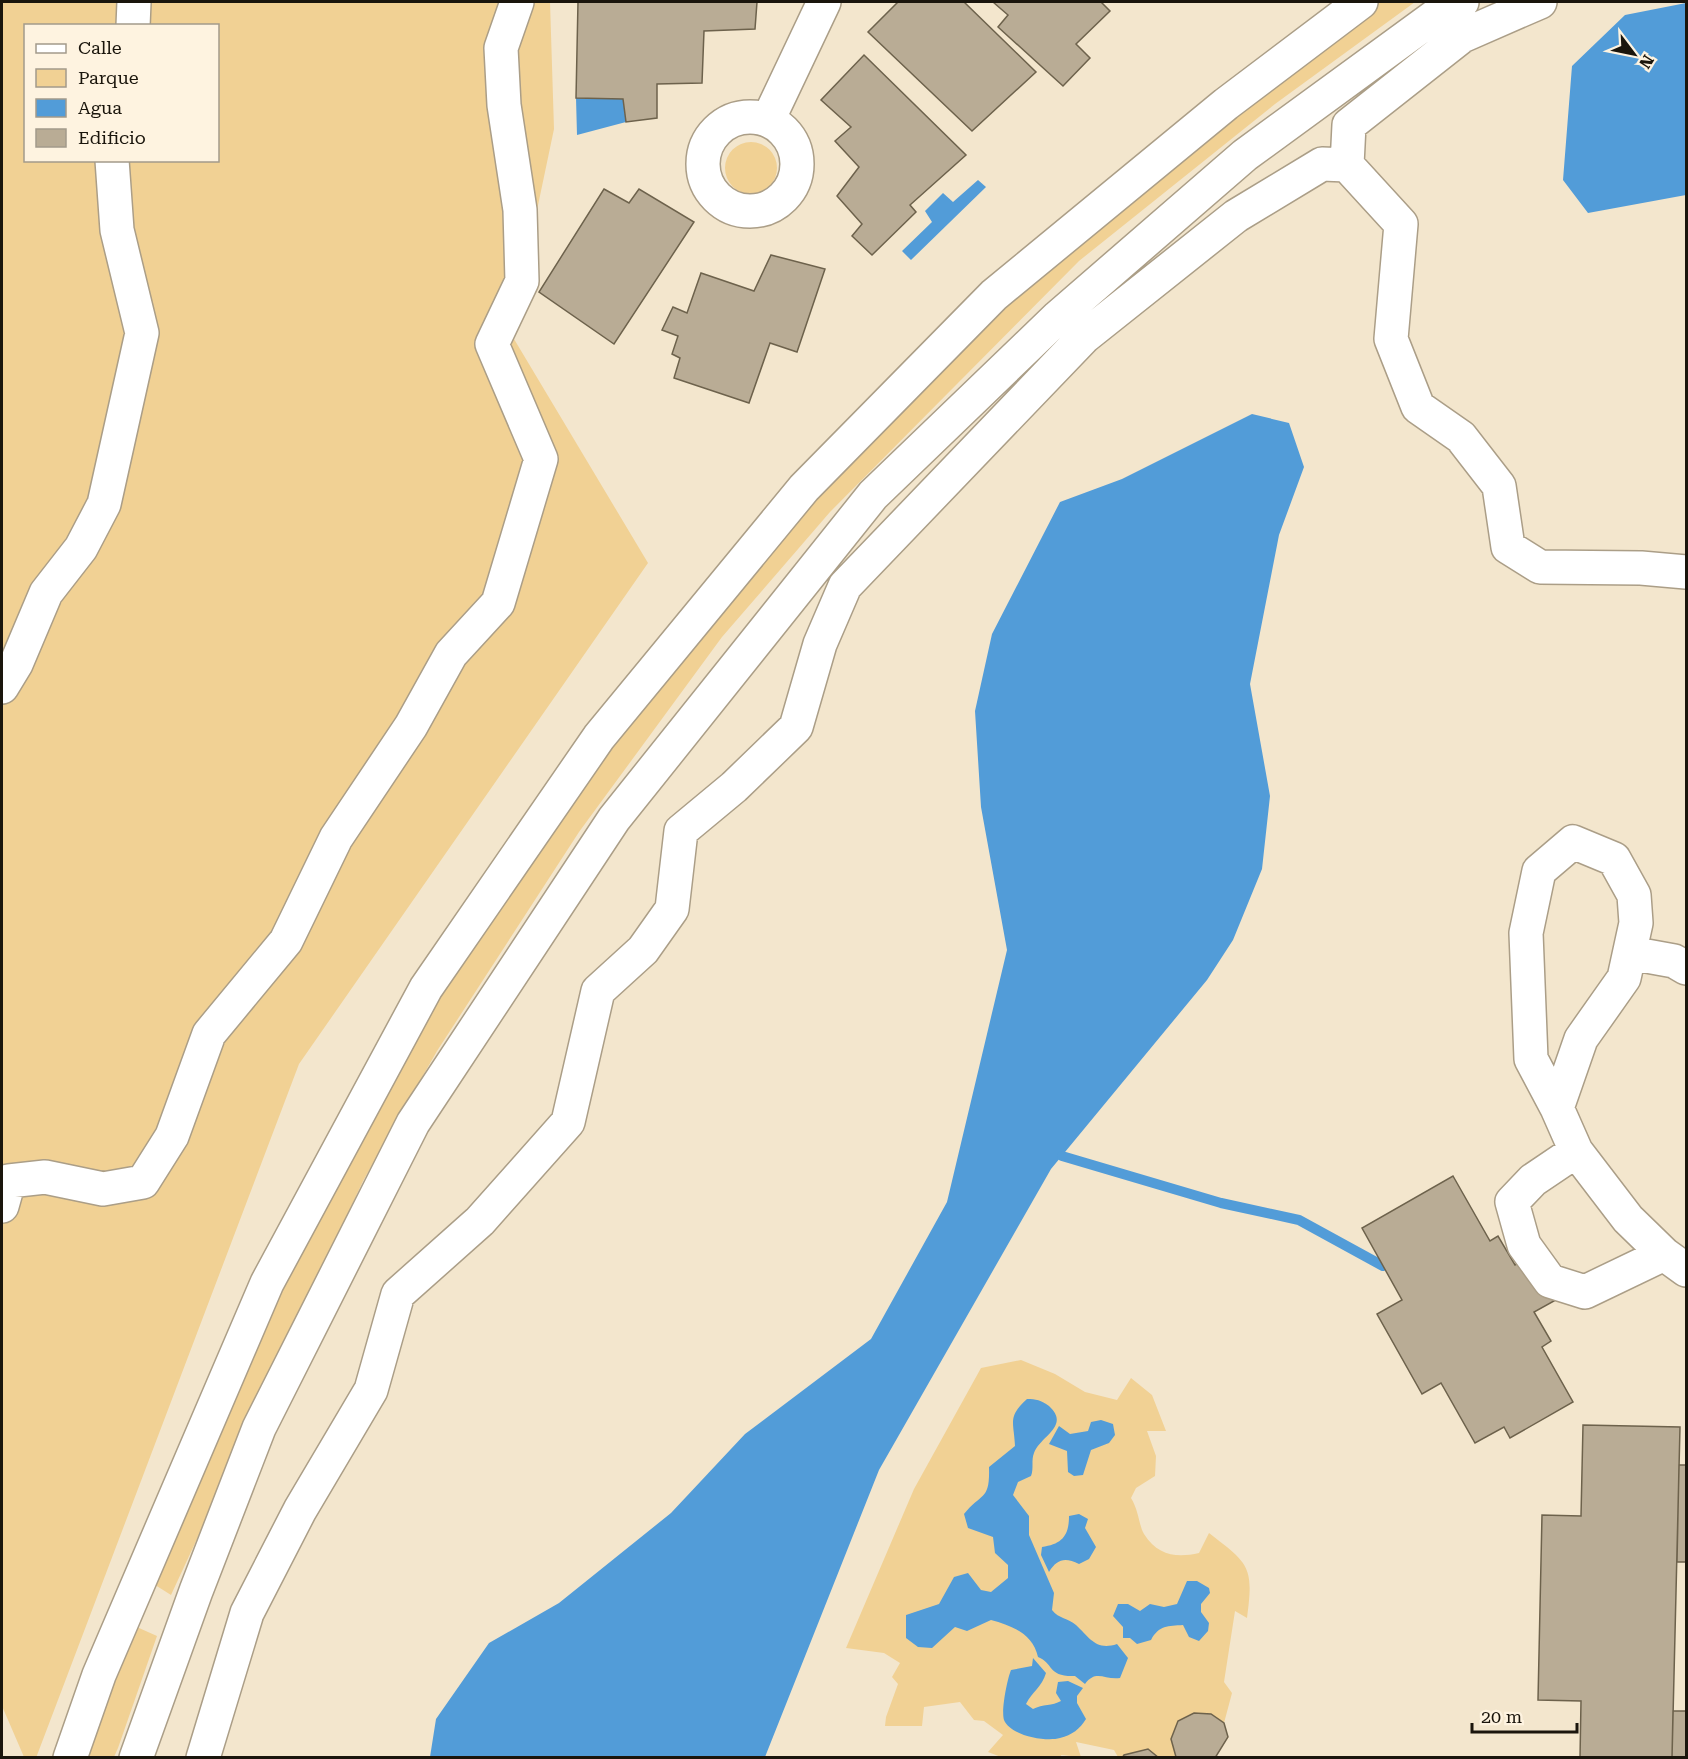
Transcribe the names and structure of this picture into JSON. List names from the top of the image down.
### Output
{
  "legend": [
    "Calle",
    "Parque",
    "Agua",
    "Edificio"
  ],
  "scale_bar": "20 m",
  "north": "bottom right"
}
